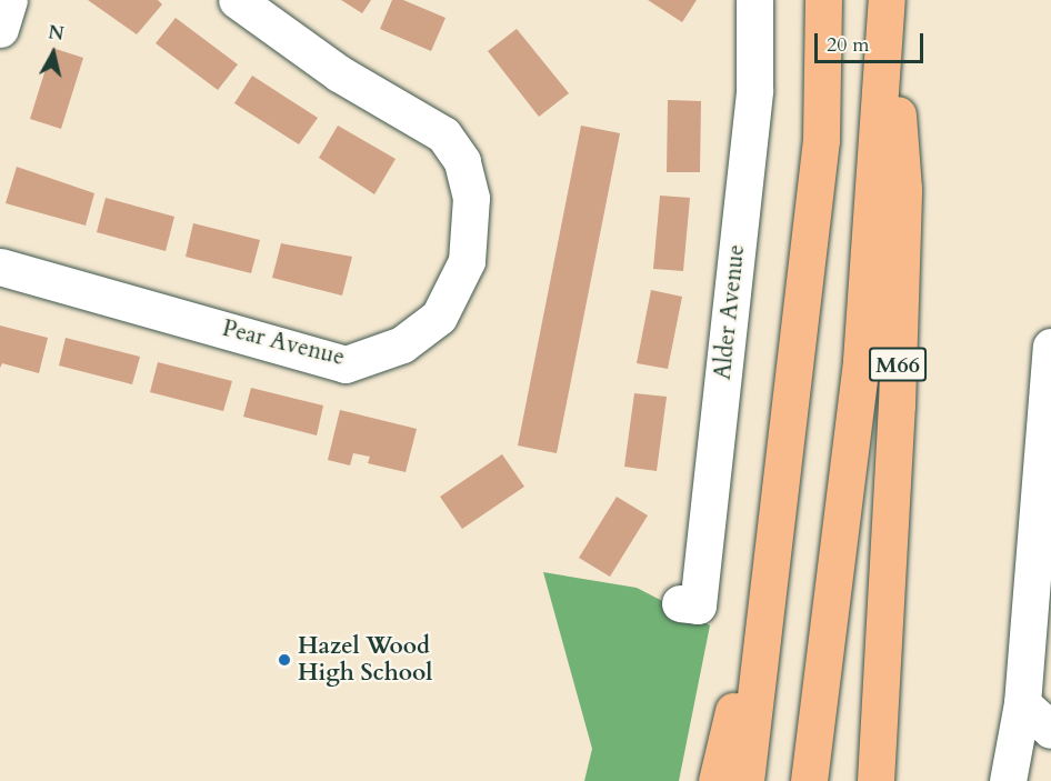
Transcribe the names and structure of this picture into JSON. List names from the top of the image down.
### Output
{
  "streets": {
    "highway": ["M66"],
    "street": ["Alder Avenue", "Pear Avenue"]
  },
  "places": ["Hazel Wood High School"],
  "scale_bar": "20 m",
  "north": "top"
}
